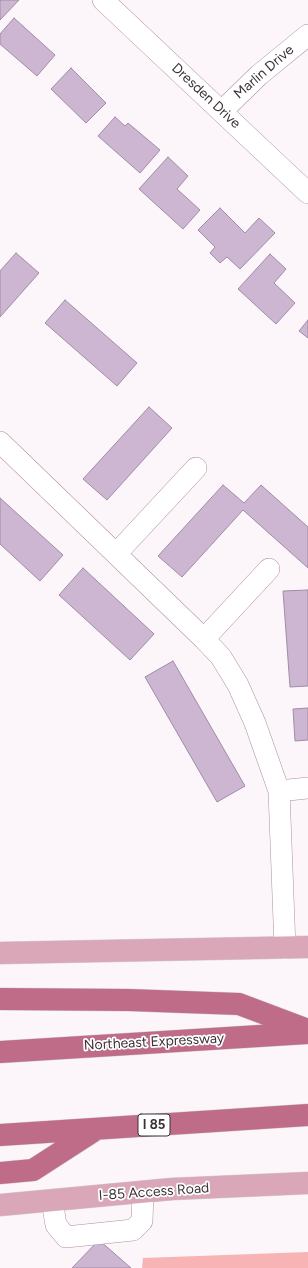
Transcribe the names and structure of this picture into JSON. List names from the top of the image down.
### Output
{
  "streets": {
    "highway": ["Northeast Expressway", "I 85"],
    "main road": ["I-85 Access Road"],
    "street": ["Marlin Drive", "Dresden Drive"]
  },
  "crossings": [
    ["Marlin Drive", "Dresden Drive"]
  ]
}
